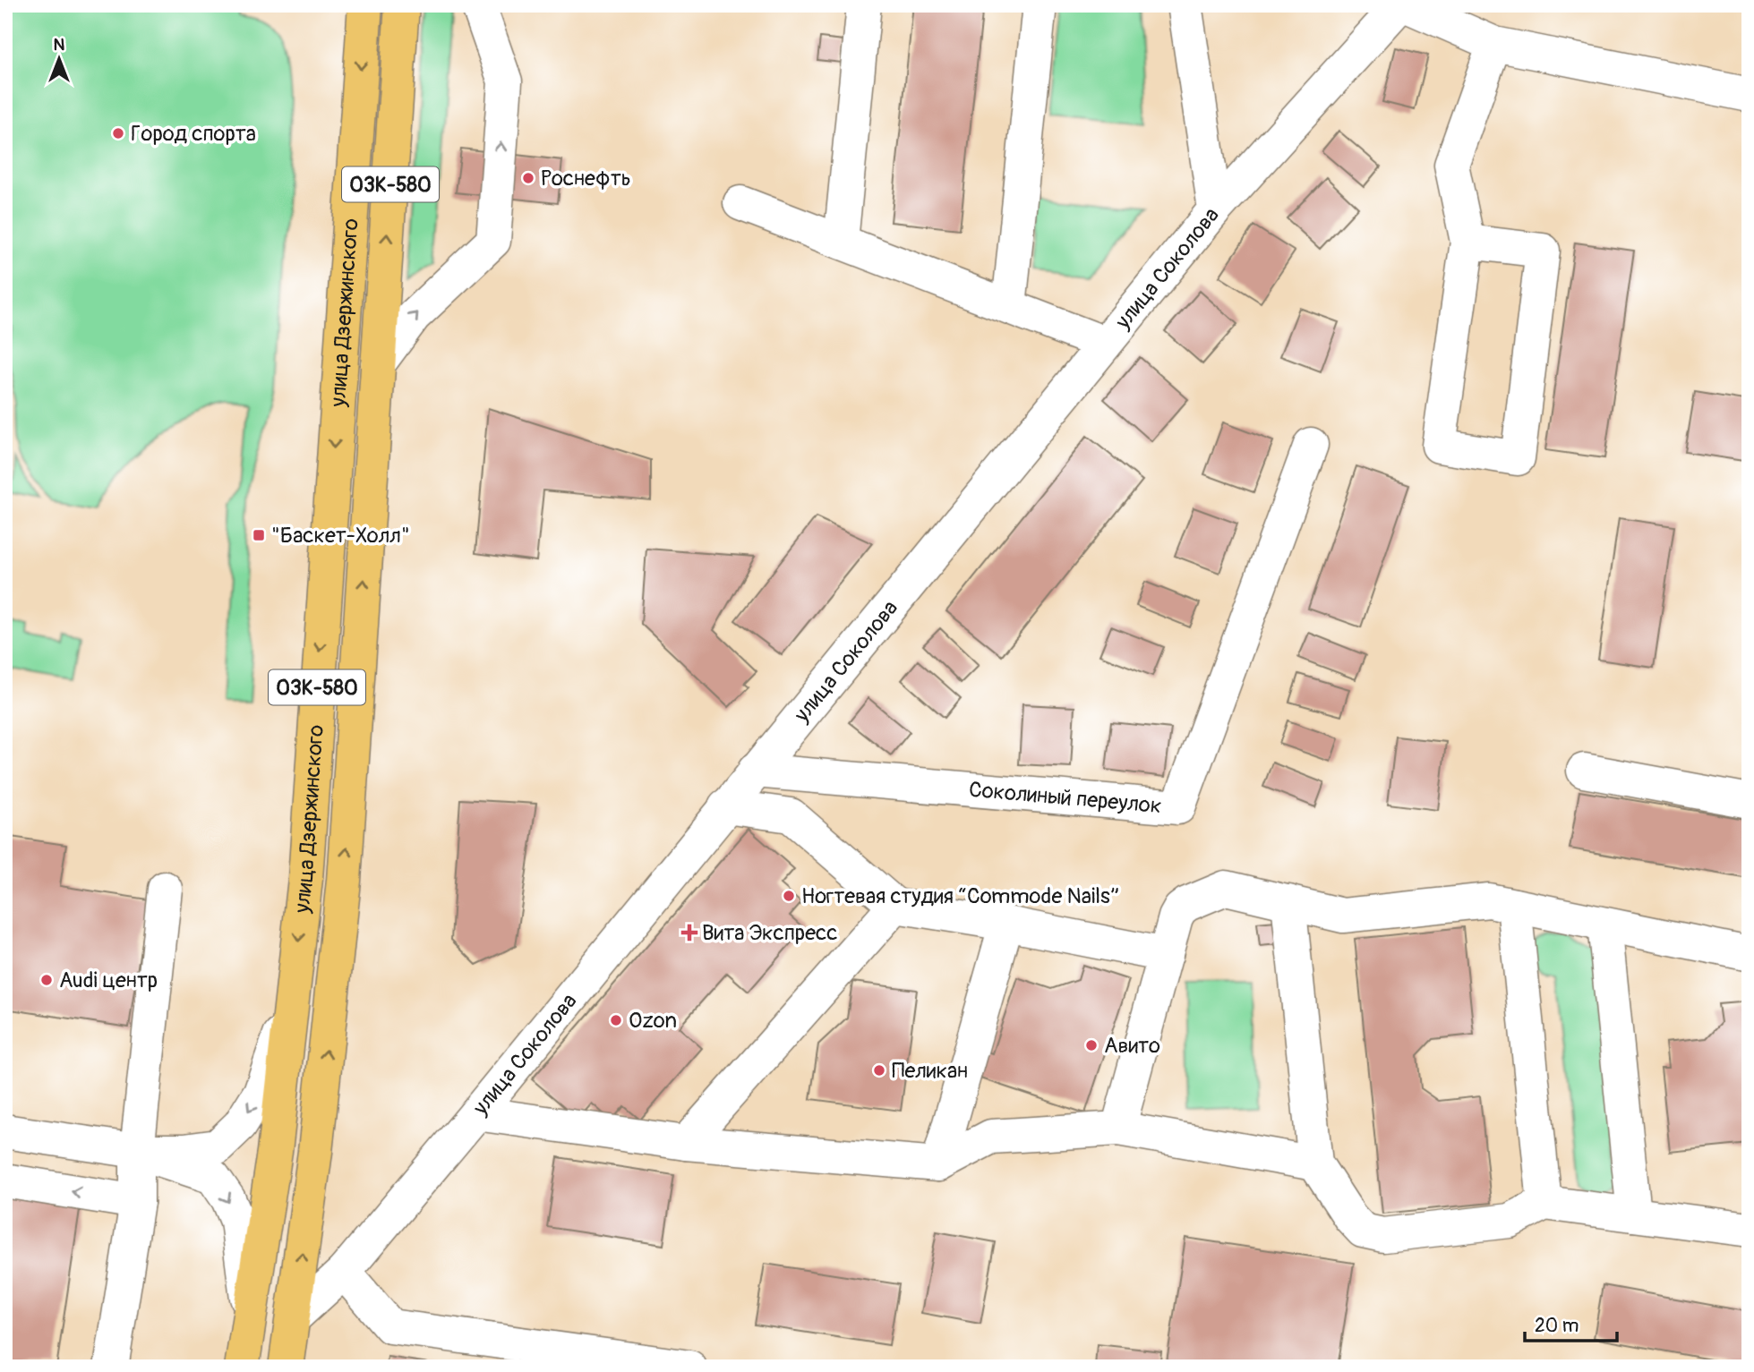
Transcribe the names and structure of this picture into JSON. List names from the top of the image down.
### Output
{
  "streets": {
    "main road": ["03К-580", "улица Дзержинского"],
    "street": ["улица Соколова", "Соколиный переулок"]
  },
  "crossings": [
    ["улица Соколова", "улица Дзержинского"],
    ["улица Соколова", "Соколиный переулок"]
  ],
  "places": {
    "other": [
      "Город спорта",
      "Роснефть",
      "Ногтевая студия “Commode Nails”",
      "Audi центр",
      "Ozon",
      "Авито",
      "Пеликан"
    ],
    "transit": ["\"Баскет-Холл\""],
    "health": ["Вита Экспресс"]
  },
  "scale_bar": "20 m",
  "north": "top"
}
